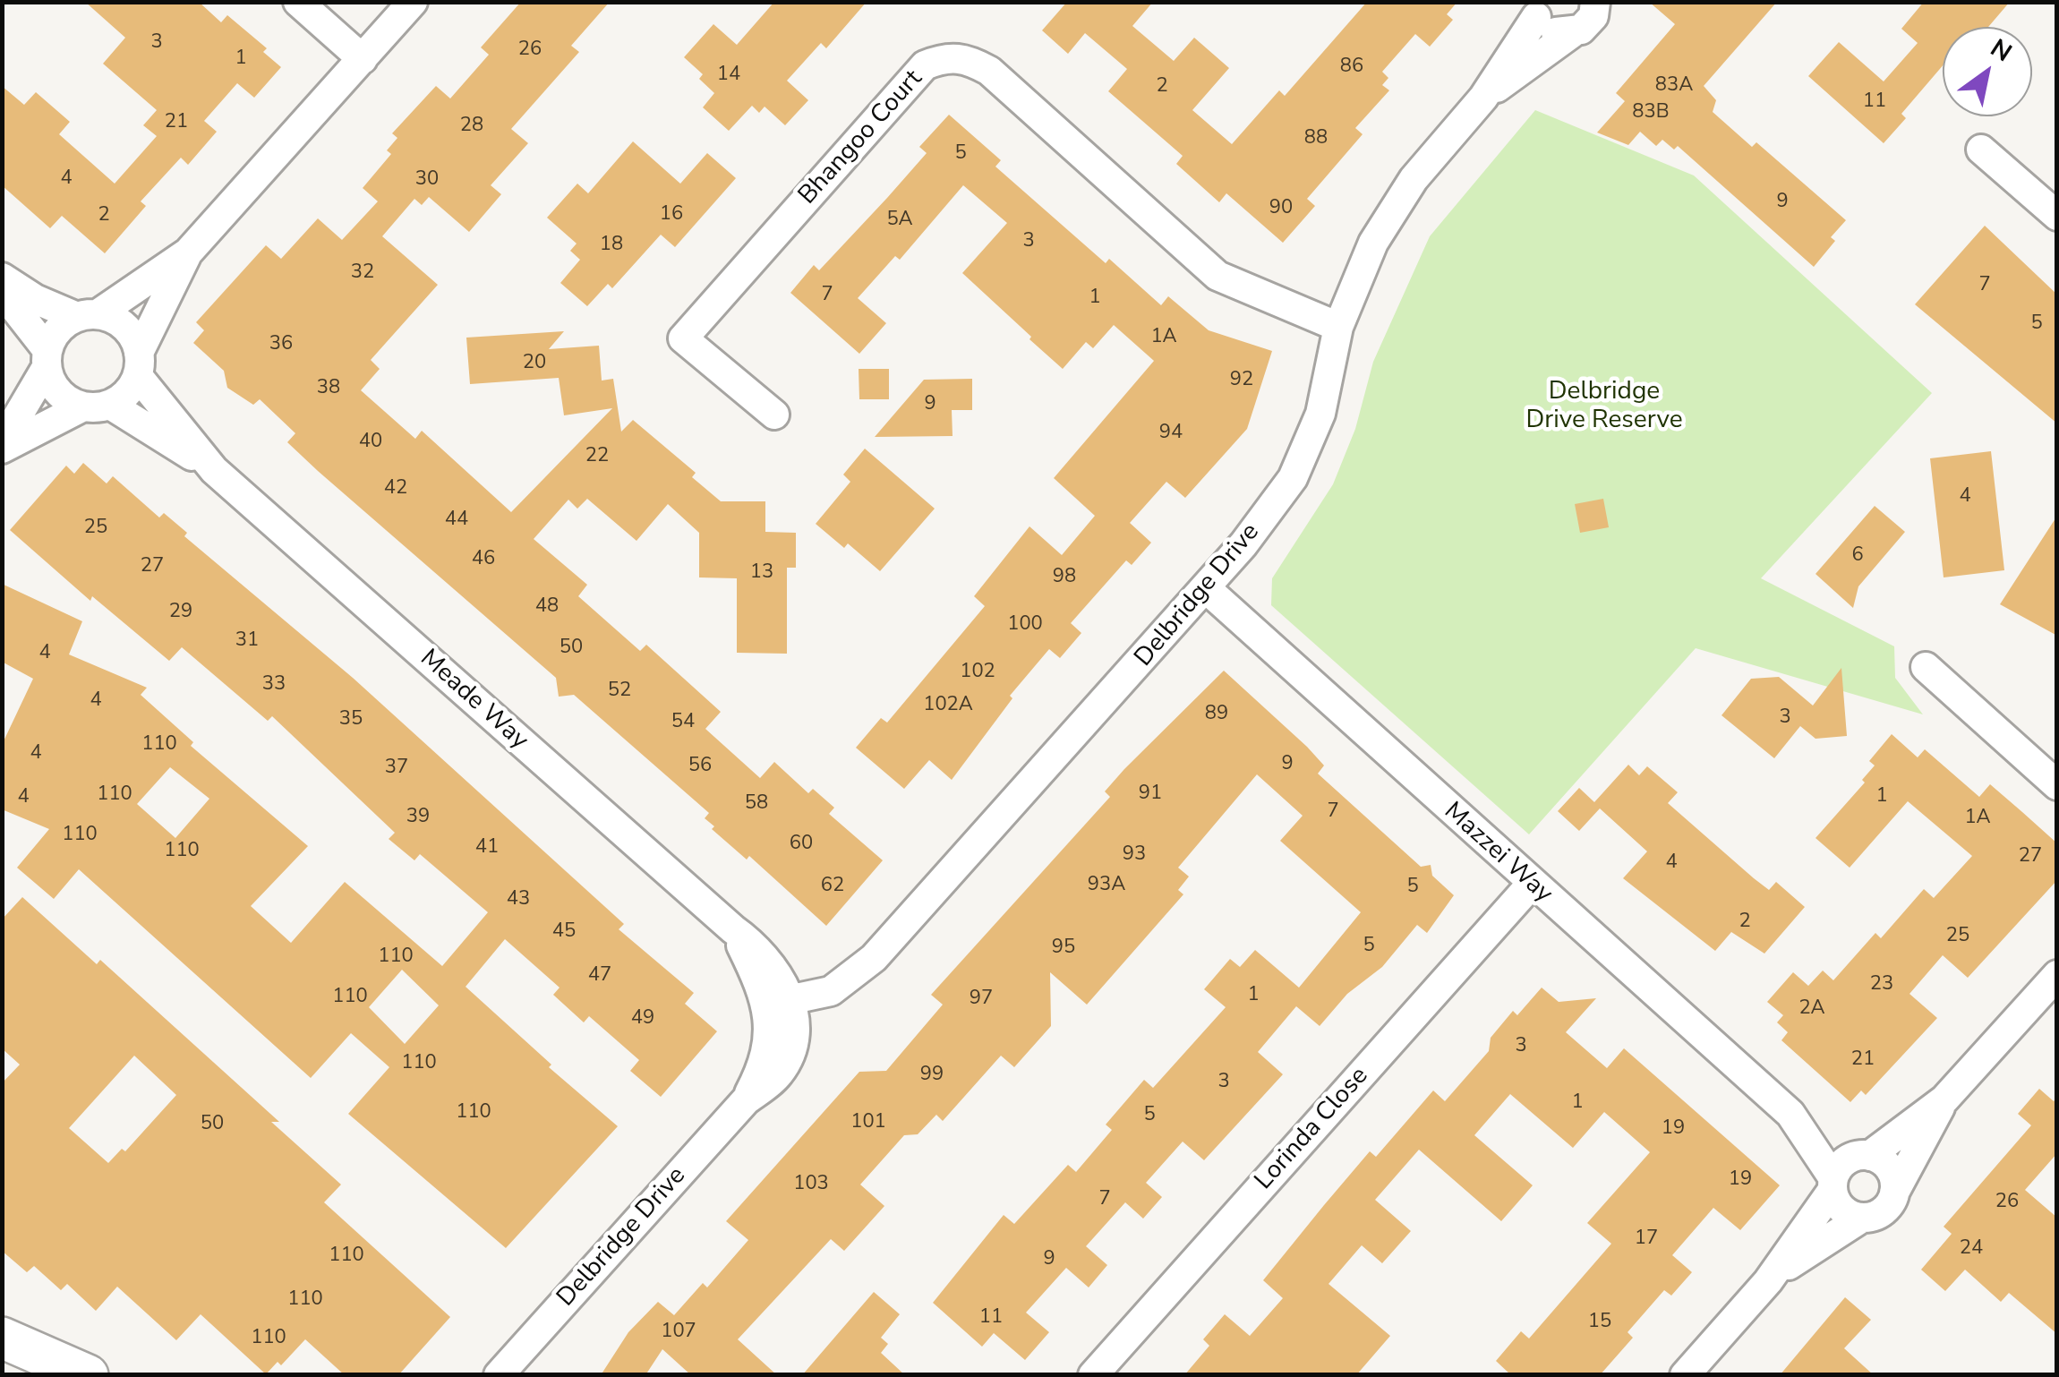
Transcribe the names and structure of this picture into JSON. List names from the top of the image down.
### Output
{
  "streets": {
    "street": [
      "Bhangoo Court",
      "Delbridge Drive",
      "Meade Way",
      "Mazzei Way",
      "Lorinda Close"
    ]
  },
  "crossings": [
    ["Bhangoo Court", "Delbridge Drive"],
    ["Delbridge Drive", "Meade Way"],
    ["Delbridge Drive", "Mazzei Way"],
    ["Mazzei Way", "Lorinda Close"]
  ],
  "parks": ["Delbridge Drive Reserve"],
  "house_numbers": [
    "3",
    "26",
    "1",
    "86",
    "14",
    "83A",
    "2",
    "11",
    "83B",
    "21",
    "28",
    "88",
    "5",
    "4",
    "30",
    "9",
    "90",
    "16",
    "2",
    "5A",
    "3",
    "18",
    "32",
    "7",
    "7",
    "1",
    "5",
    "1A",
    "36",
    "20",
    "92",
    "38",
    "9",
    "94",
    "40",
    "22",
    "42",
    "4",
    "44",
    "25",
    "6",
    "46",
    "27",
    "13",
    "98",
    "48",
    "29",
    "100",
    "31",
    "50",
    "4",
    "102",
    "33",
    "52",
    "4",
    "102A",
    "89",
    "3",
    "35",
    "54",
    "110",
    "4",
    "9",
    "56",
    "37",
    "91",
    "110",
    "1",
    "4",
    "58",
    "7",
    "39",
    "1A",
    "110",
    "60",
    "41",
    "110",
    "93",
    "27",
    "4",
    "93A",
    "62",
    "5",
    "43",
    "2",
    "45",
    "25",
    "5",
    "95",
    "110",
    "47",
    "23",
    "1",
    "110",
    "97",
    "2A",
    "49",
    "3",
    "21",
    "110",
    "99",
    "3",
    "1",
    "110",
    "5",
    "101",
    "50",
    "19",
    "19",
    "103",
    "7",
    "26",
    "17",
    "24",
    "110",
    "9",
    "110",
    "11",
    "15",
    "107",
    "110"
  ],
  "north": "top right"
}
